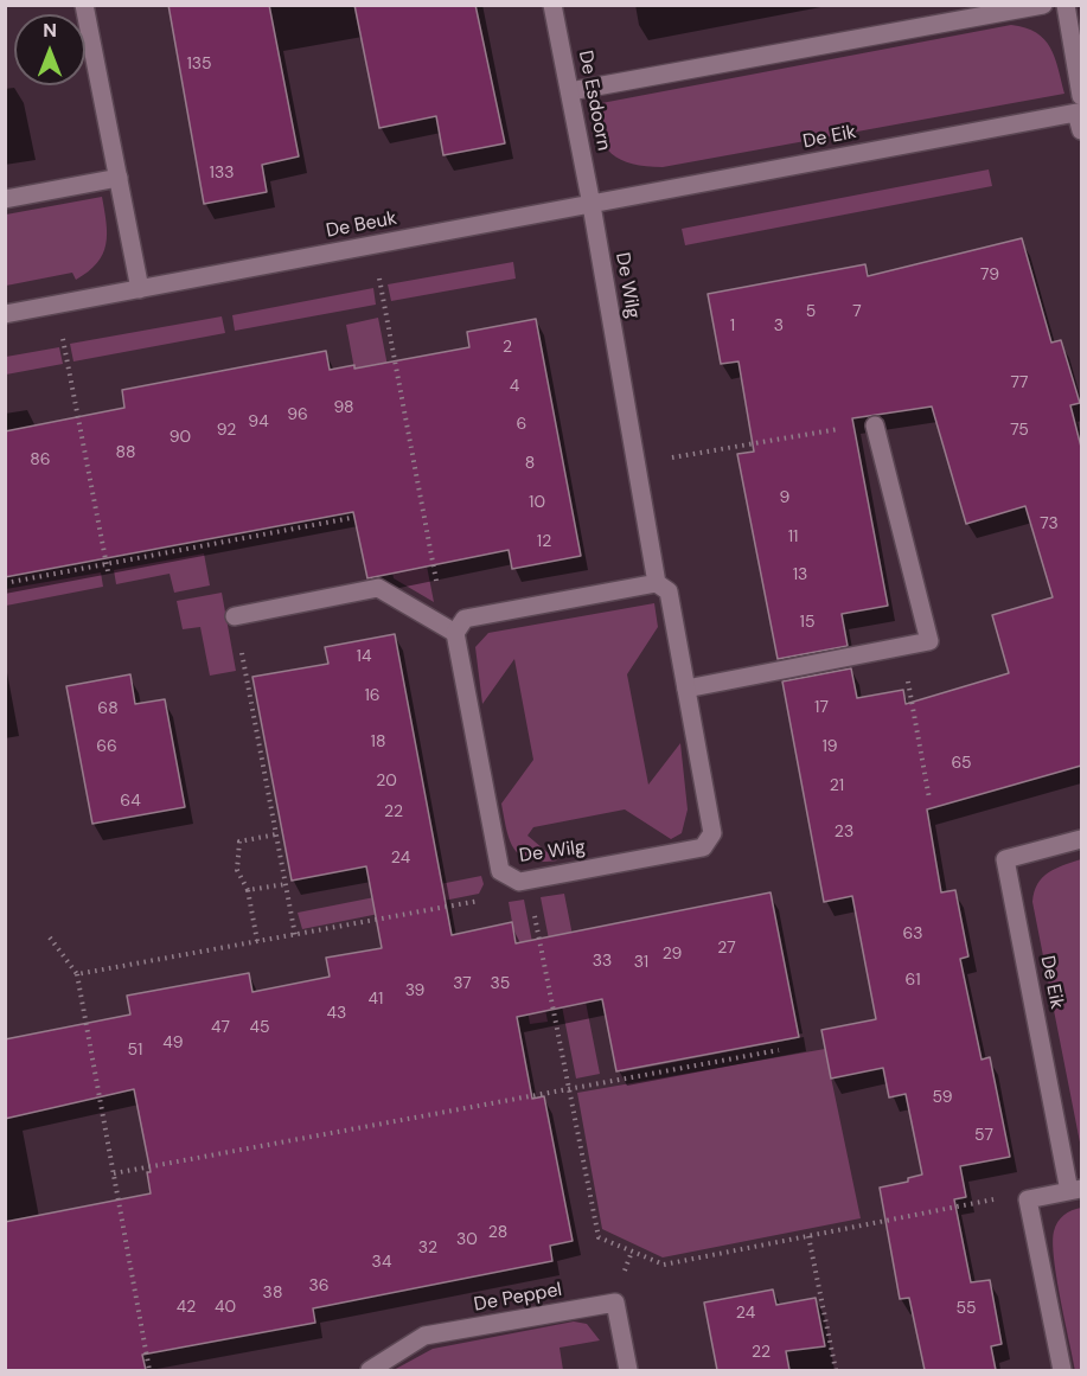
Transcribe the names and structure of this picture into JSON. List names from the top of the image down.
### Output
{
  "streets": {
    "street": [
      "De Esdoorn",
      "De Eik",
      "De Beuk",
      "De Wilg",
      "De Peppel"
    ]
  },
  "crossings": [
    ["De Esdoorn", "De Eik"],
    ["De Esdoorn", "De Beuk"],
    ["De Esdoorn", "De Wilg"],
    ["De Eik", "De Beuk"],
    ["De Eik", "De Wilg"],
    ["De Beuk", "De Wilg"]
  ],
  "house_numbers": [
    "135",
    "133",
    "79",
    "5",
    "7",
    "1",
    "3",
    "2",
    "77",
    "4",
    "98",
    "96",
    "94",
    "6",
    "92",
    "75",
    "90",
    "88",
    "86",
    "8",
    "9",
    "10",
    "73",
    "11",
    "12",
    "13",
    "15",
    "14",
    "16",
    "17",
    "68",
    "18",
    "66",
    "19",
    "65",
    "20",
    "21",
    "64",
    "22",
    "23",
    "24",
    "63",
    "27",
    "29",
    "33",
    "31",
    "61",
    "37",
    "35",
    "39",
    "41",
    "43",
    "47",
    "45",
    "49",
    "51",
    "59",
    "57",
    "28",
    "30",
    "32",
    "34",
    "36",
    "38",
    "42",
    "40",
    "55",
    "24",
    "22"
  ],
  "north": "top"
}
